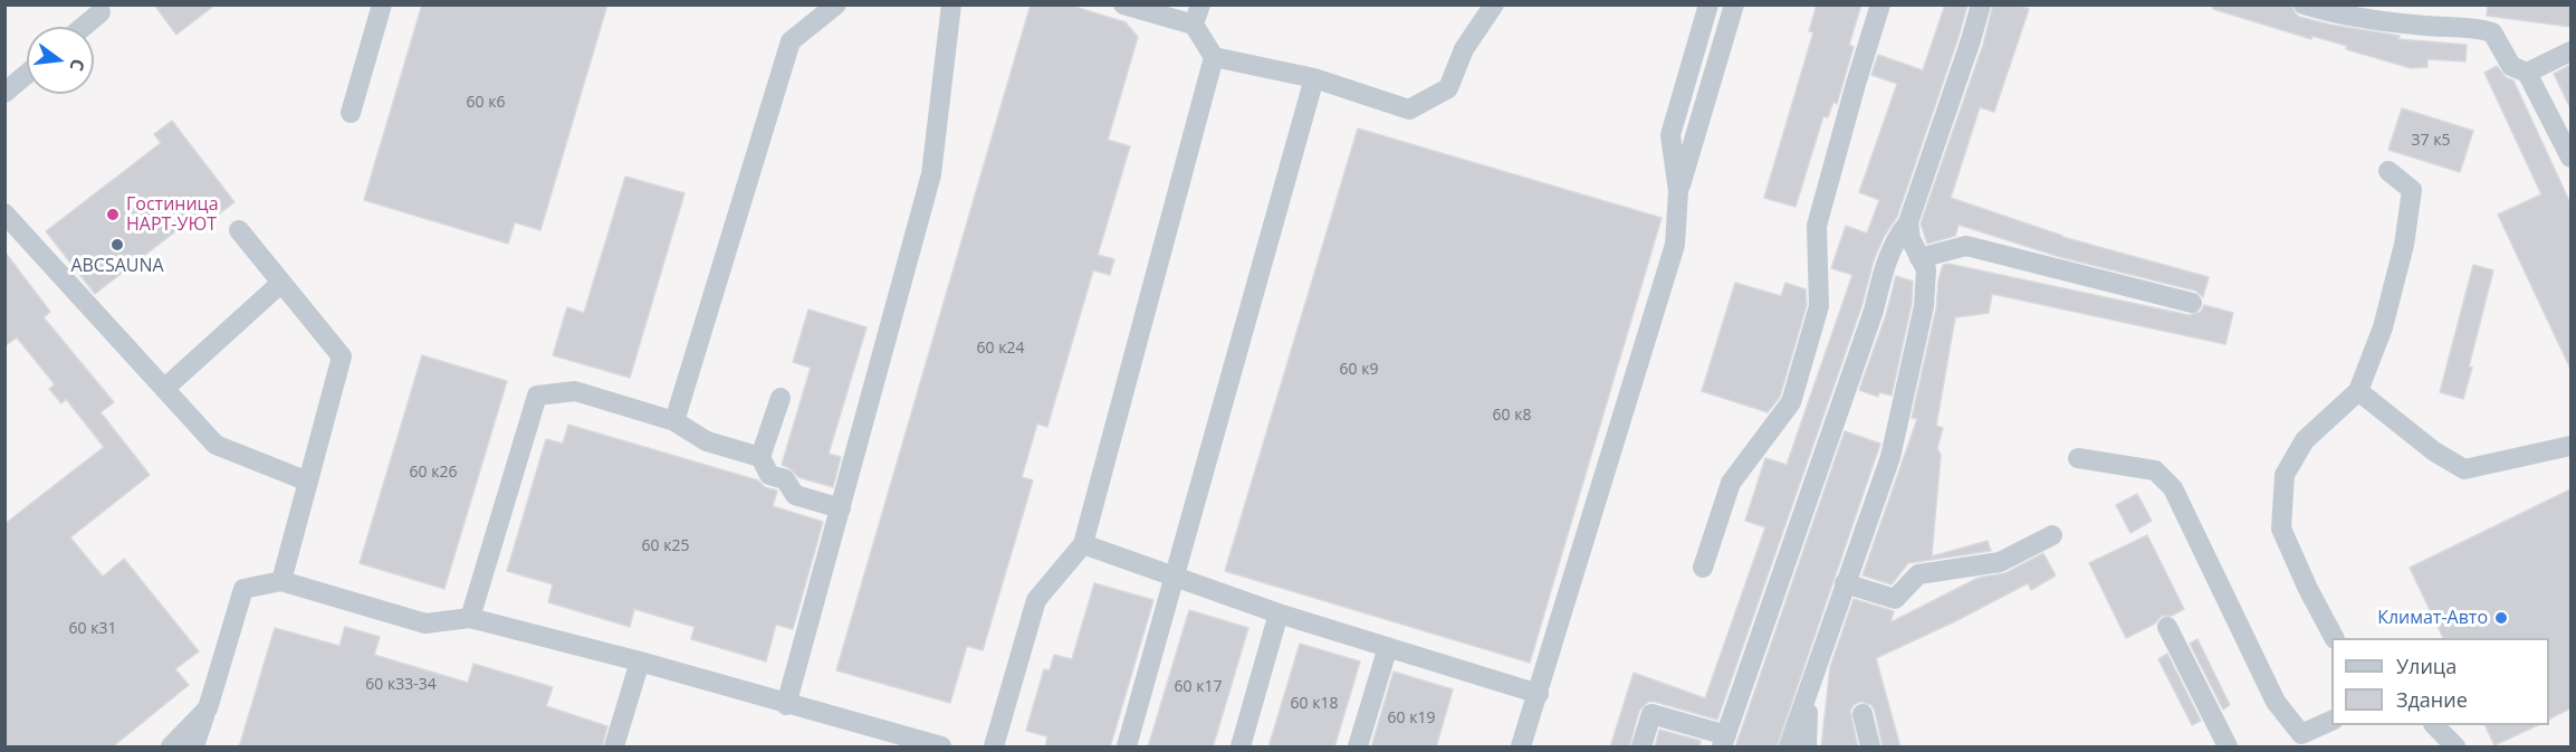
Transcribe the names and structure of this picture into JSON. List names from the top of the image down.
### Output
{
  "places": ["Гостиница НАРТ-УЮТ", "ABCSAUNA", "Климат-Авто"],
  "house_numbers": [
    "60 к6",
    "37 к5",
    "60 к24",
    "60 к9",
    "60 к8",
    "60 к26",
    "60 к25",
    "60 к31",
    "60 к33-34",
    "60 к17",
    "60 к18",
    "60 к19"
  ],
  "legend": ["Улица", "Здание"],
  "north": "right"
}
